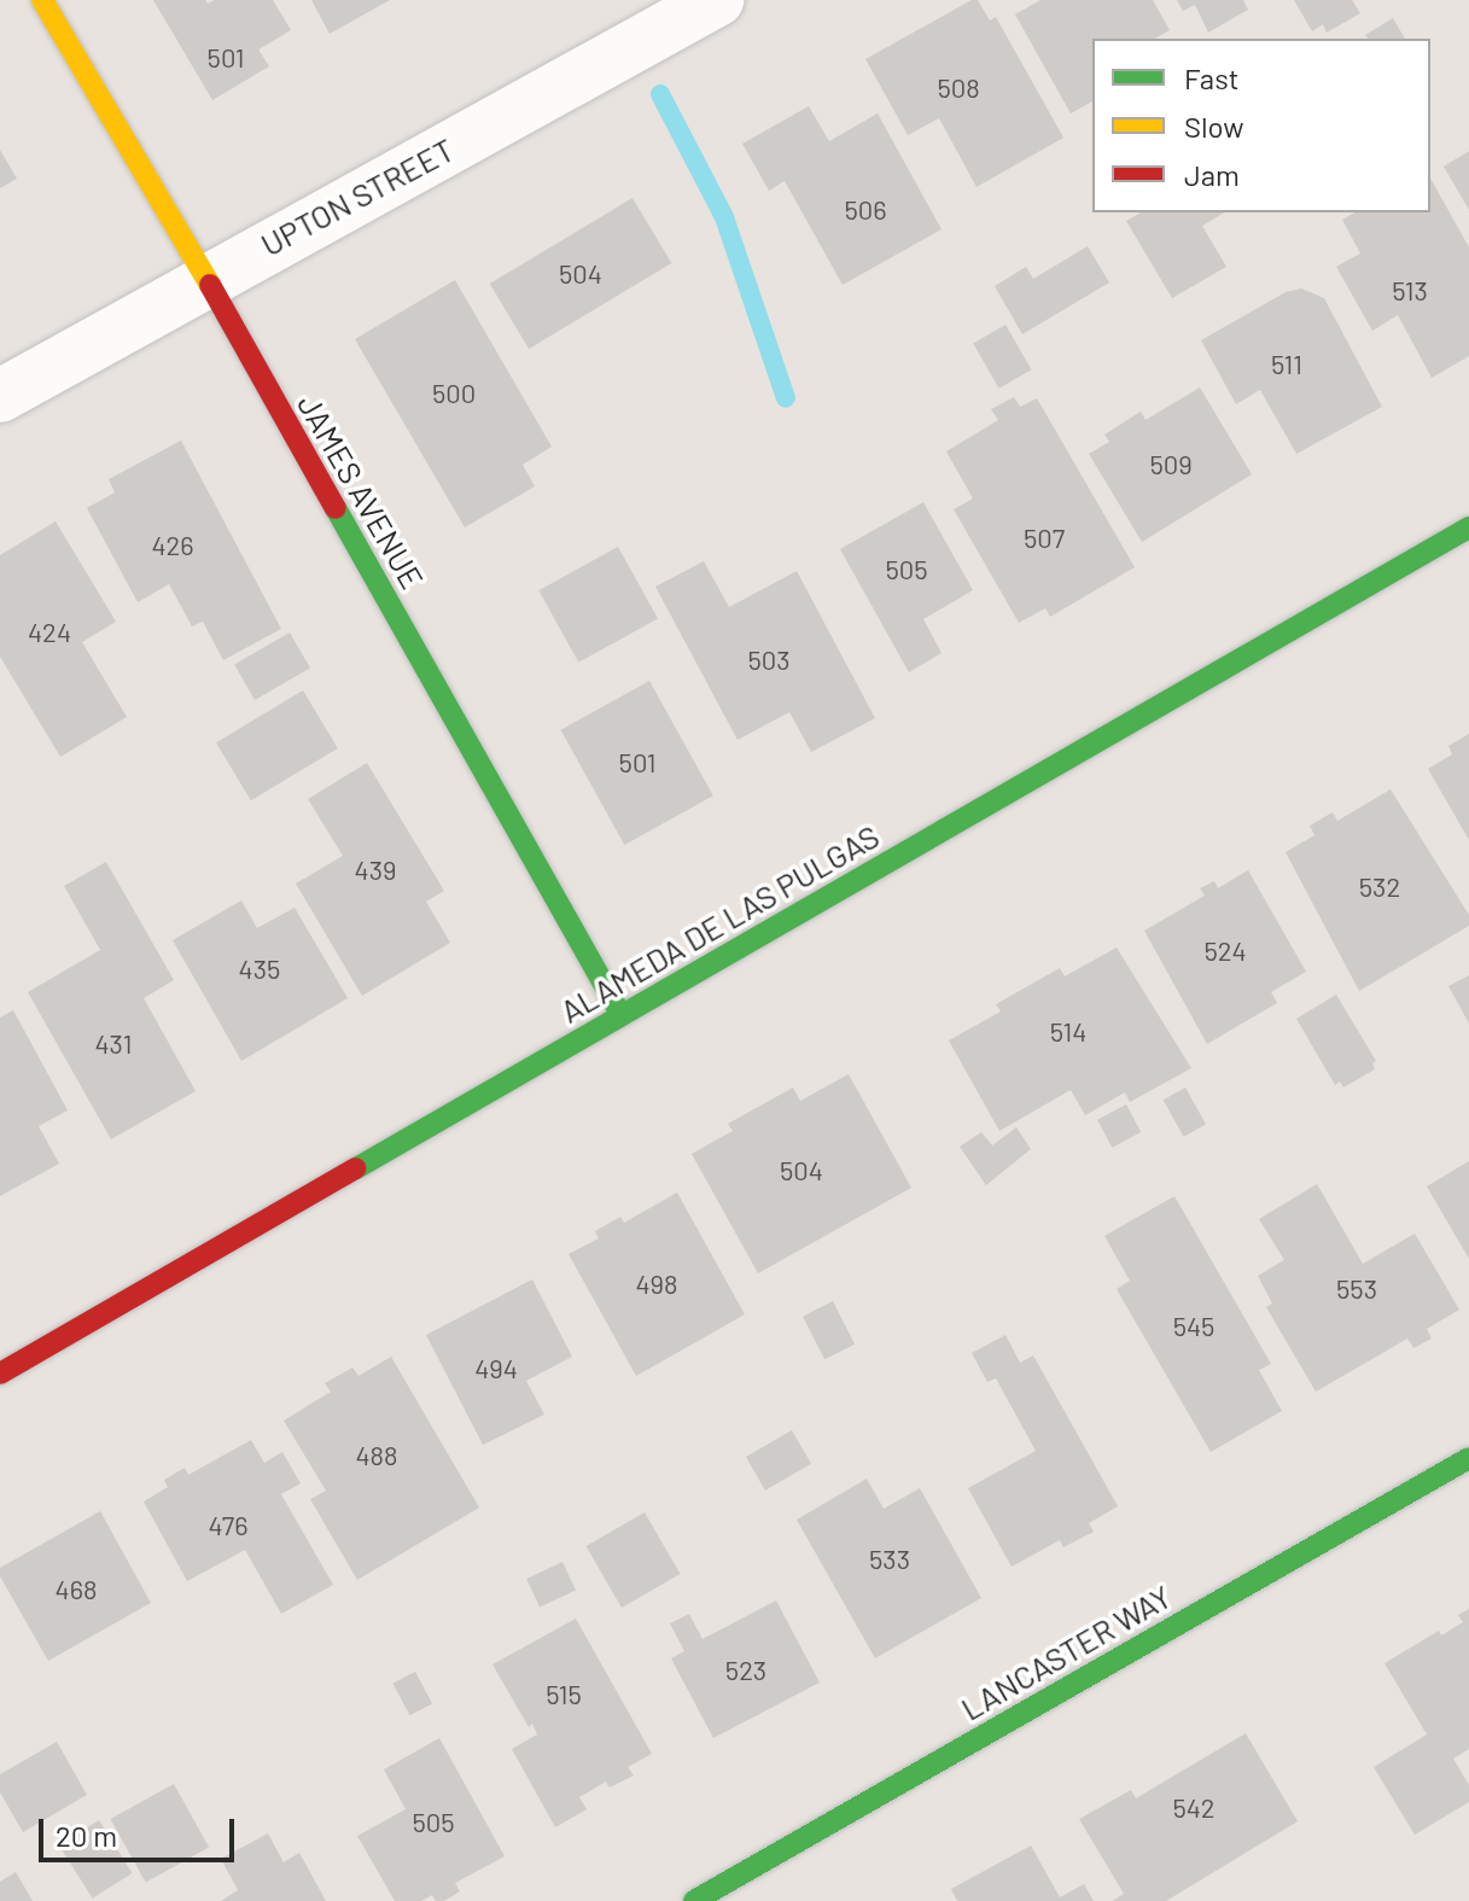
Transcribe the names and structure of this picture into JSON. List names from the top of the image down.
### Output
{
  "streets": {
    "street": [
      "UPTON STREET",
      "JAMES AVENUE",
      "ALAMEDA DE LAS PULGAS",
      "LANCASTER WAY"
    ]
  },
  "crossings": [
    ["UPTON STREET", "JAMES AVENUE"],
    ["JAMES AVENUE", "ALAMEDA DE LAS PULGAS"]
  ],
  "house_numbers": [
    "501",
    "508",
    "506",
    "504",
    "513",
    "511",
    "500",
    "509",
    "507",
    "426",
    "505",
    "424",
    "503",
    "501",
    "439",
    "532",
    "524",
    "435",
    "514",
    "431",
    "504",
    "498",
    "553",
    "545",
    "494",
    "488",
    "476",
    "533",
    "468",
    "523",
    "515",
    "542",
    "505"
  ],
  "legend": ["Fast", "Slow", "Jam"],
  "scale_bar": "20 m"
}
